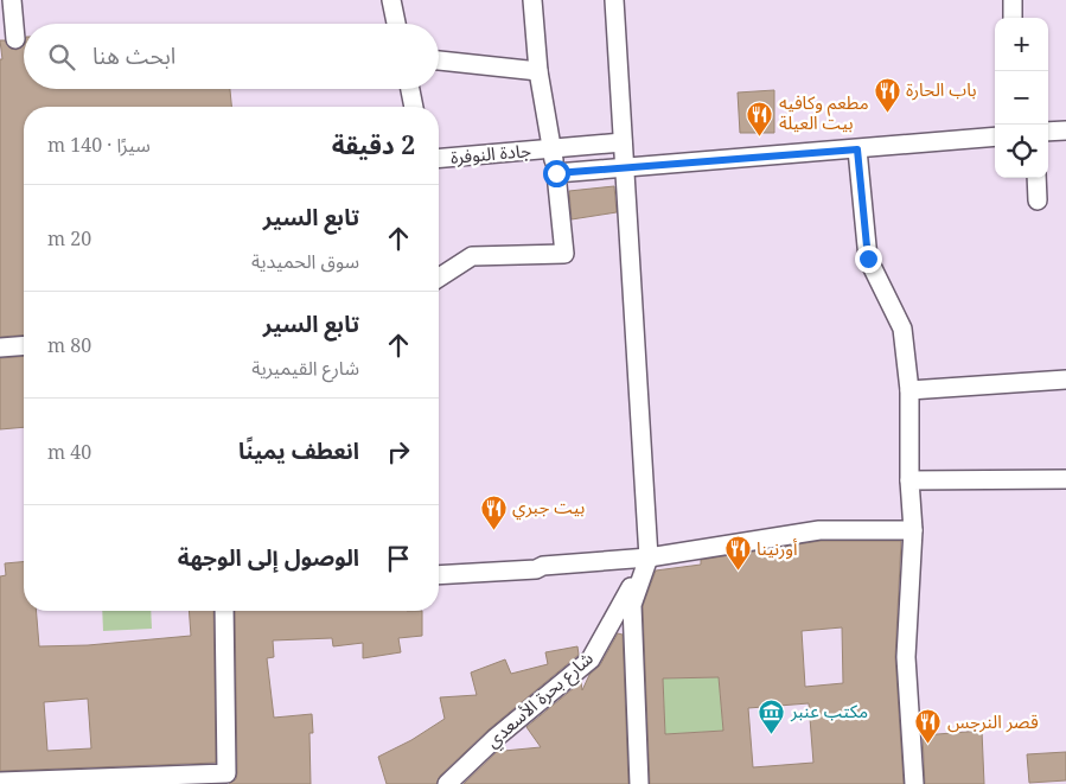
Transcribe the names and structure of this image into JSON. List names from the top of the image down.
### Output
{
  "streets": {
    "street": ["جادة النوفرة", "شارع بحرة الأسعدي"]
  },
  "places": {
    "restaurant": [
      "باب الحارة",
      "مطعم وكافيه بيت العيلة",
      "بيت جبري",
      "أورنينا",
      "قصر النرجس"
    ],
    "museum": ["مكتب عنبر"]
  },
  "page": {
    "map_buttons": ["+", "−"],
    "search": "ابحث هنا",
    "heading": ["2 دقيقة", "سيرًا · 140 m"],
    "list": [
      ["تابع السير", "سوق الحميدية", "20 m"],
      ["تابع السير", "شارع القيميرية", "80 m"],
      ["انعطف يمينًا", "40 m"],
      "الوصول إلى الوجهة"
    ]
  }
}
